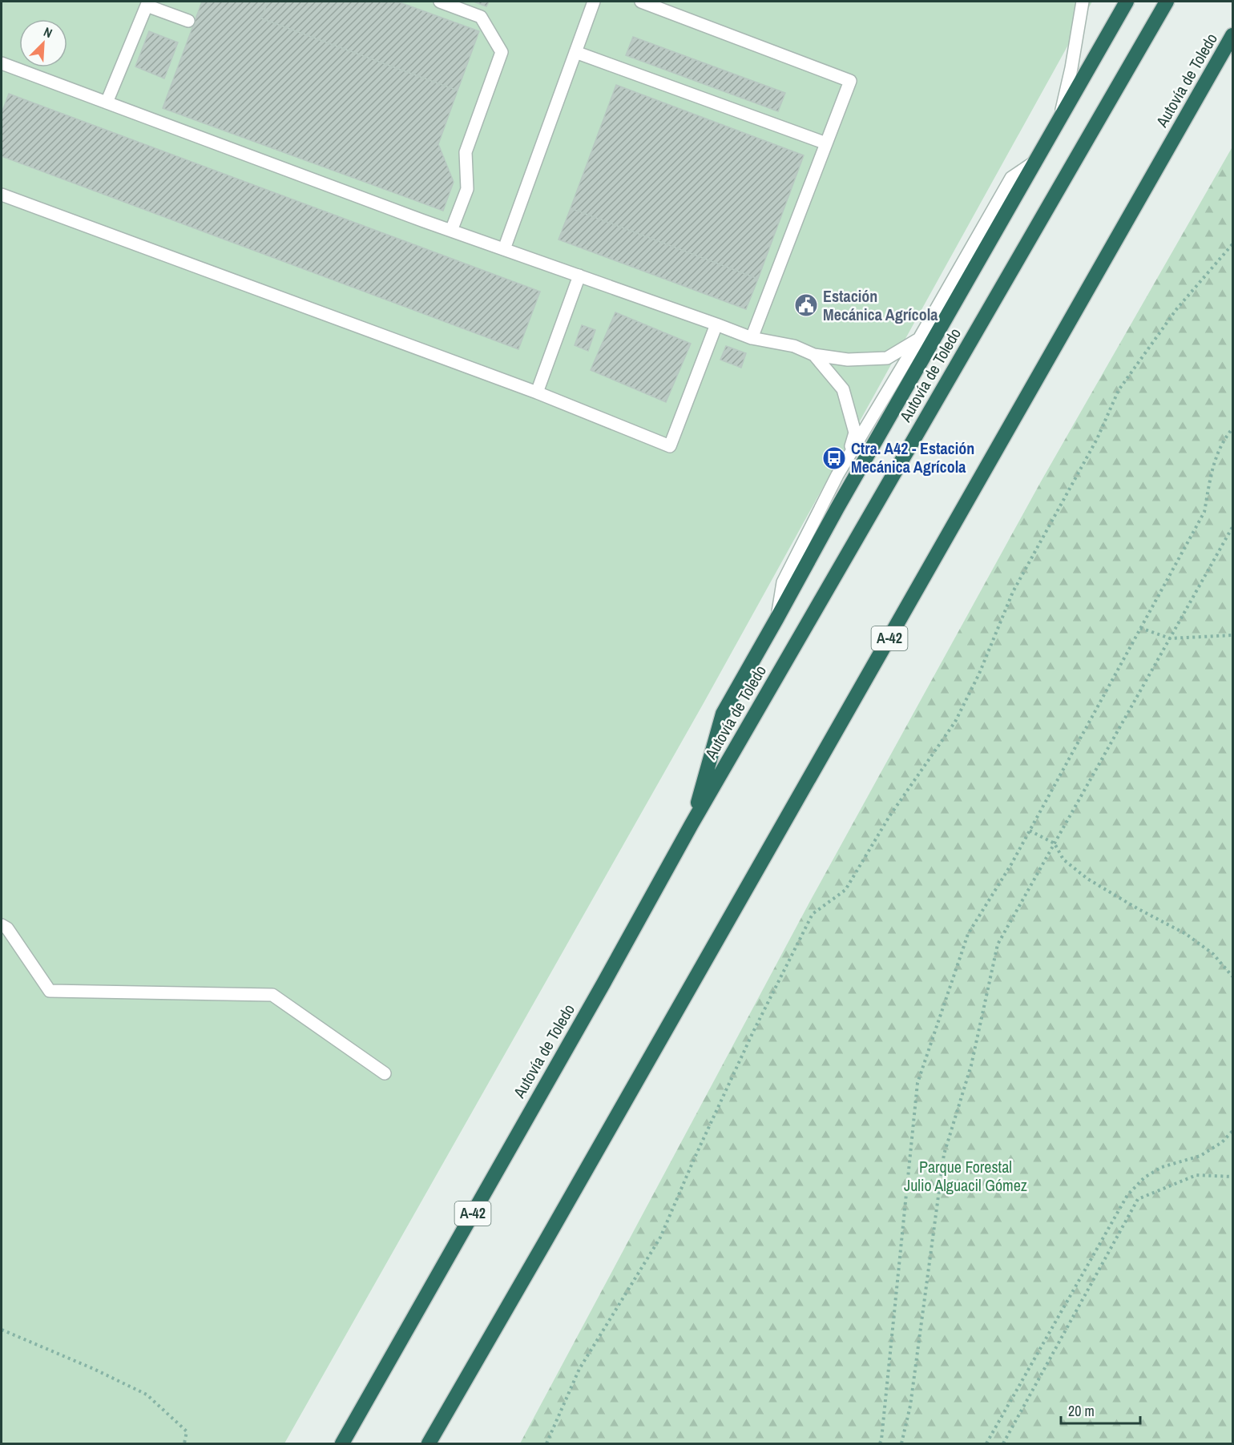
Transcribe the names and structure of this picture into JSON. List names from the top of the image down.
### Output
{
  "streets": {
    "highway": ["Autovía de Toledo", "A-42"]
  },
  "parks": ["Parque Forestal Julio Alguacil Gómez"],
  "places": {
    "public building": ["Estación Mecánica Agrícola"],
    "bus stop": ["Ctra. A42 - Estación Mecánica Agrícola"]
  },
  "scale_bar": "20 m",
  "north": "top right"
}
